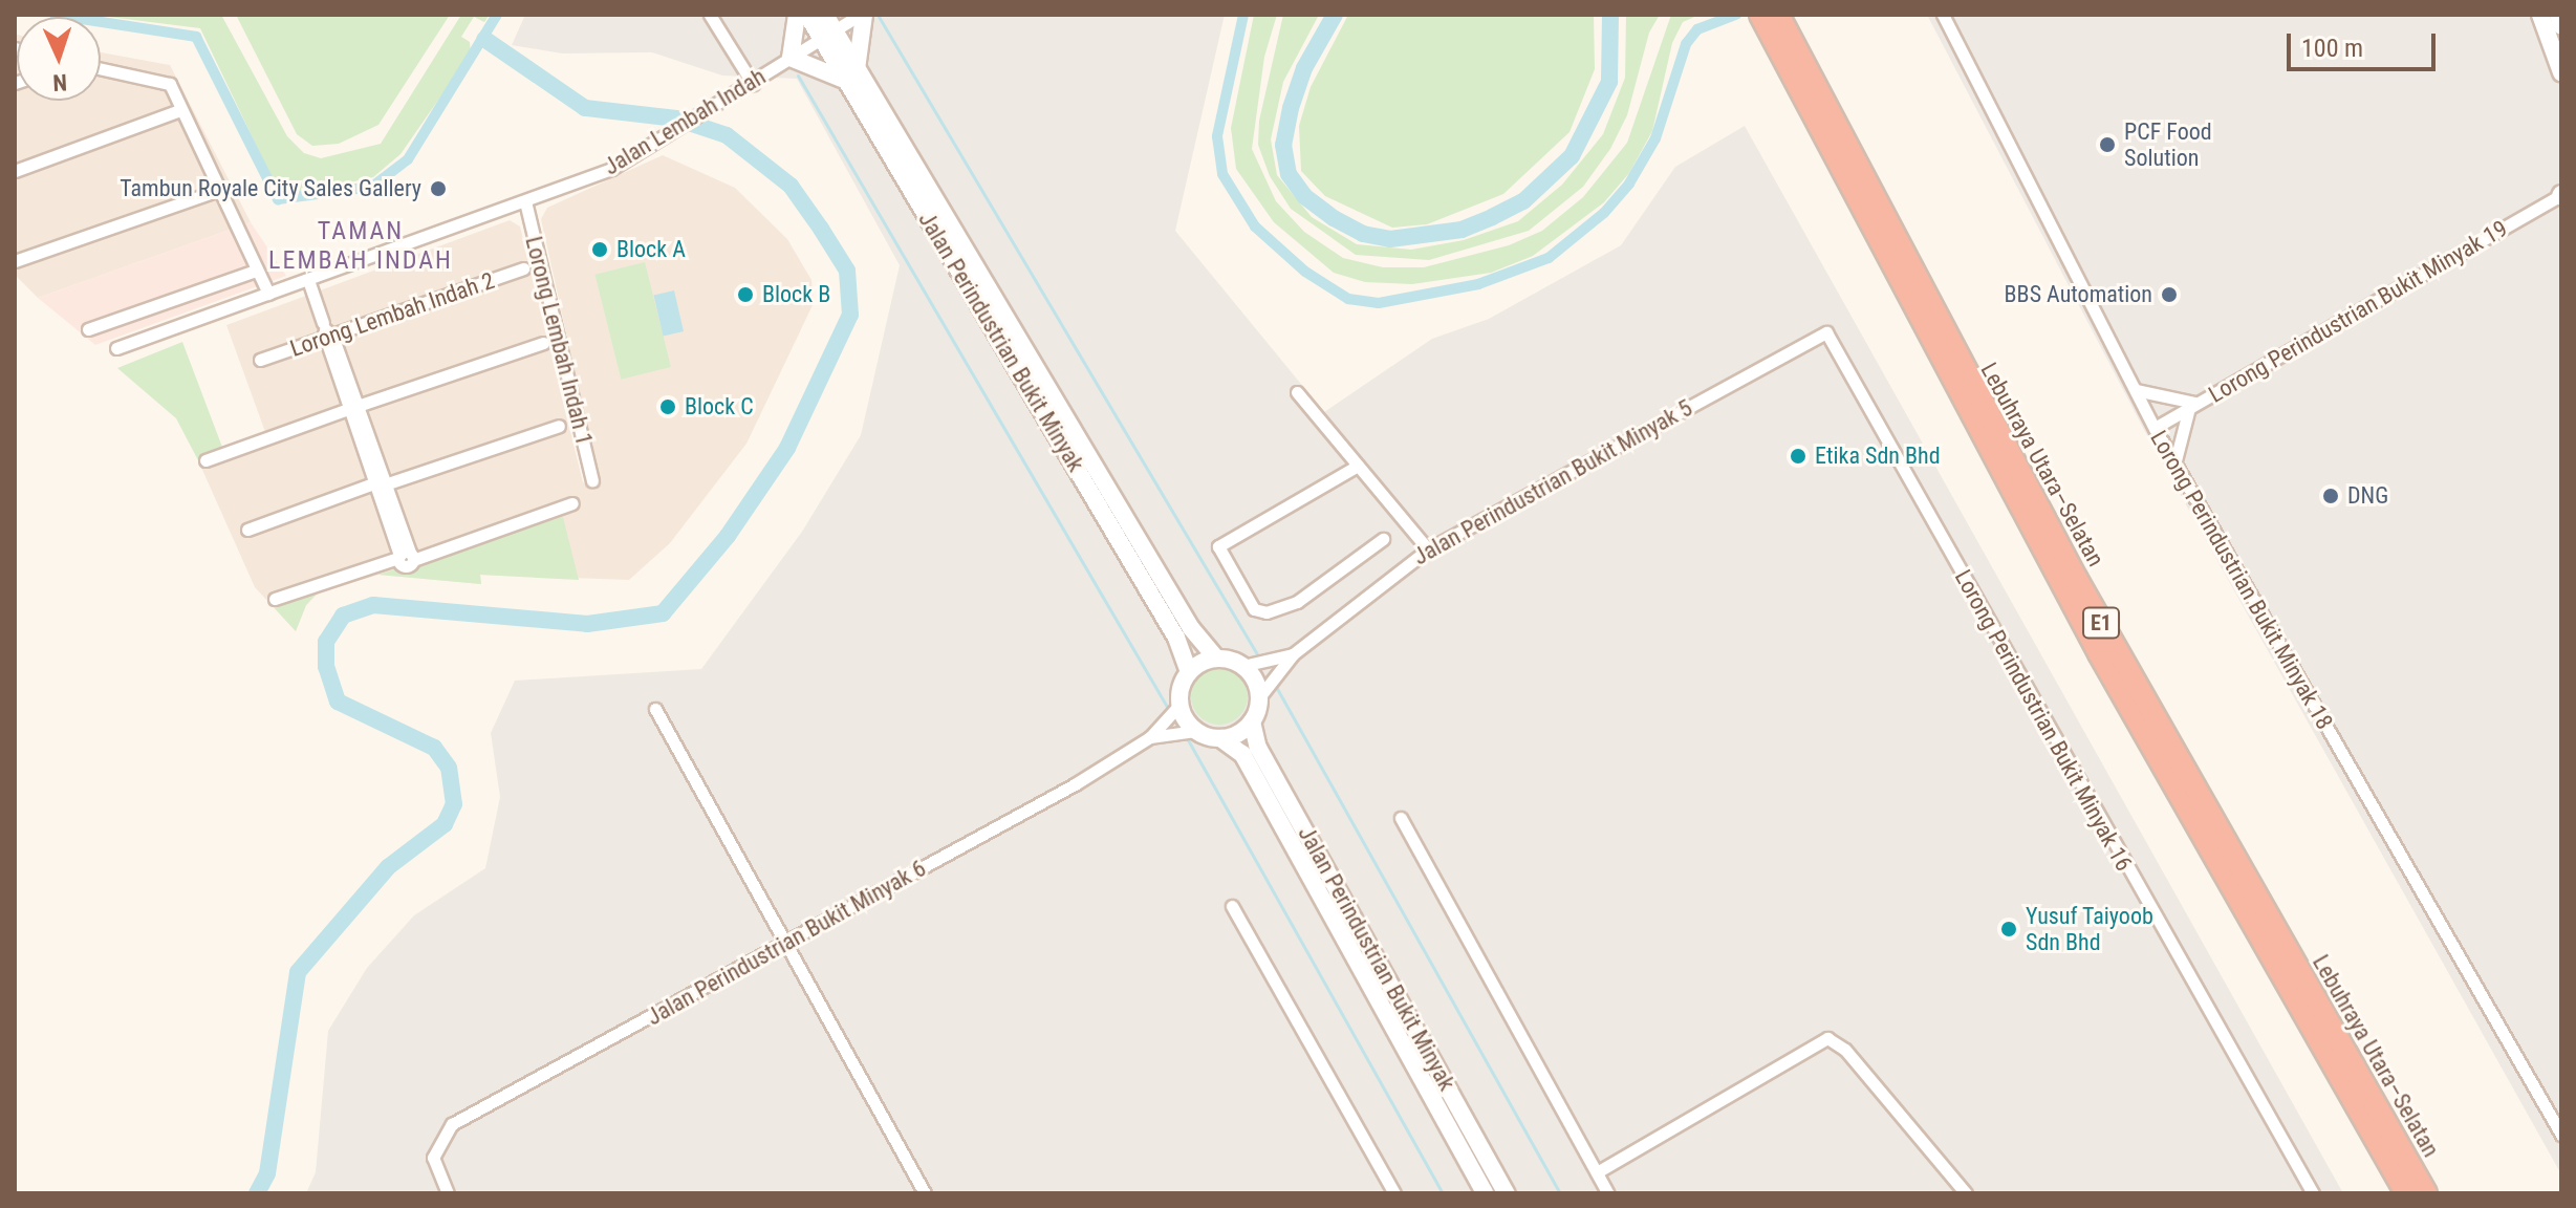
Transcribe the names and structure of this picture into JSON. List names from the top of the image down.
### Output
{
  "streets": {
    "highway": ["Lebuhraya Utara–Selatan", "E1"],
    "main road": ["Jalan Perindustrian Bukit Minyak"],
    "street": [
      "Jalan Lembah Indah",
      "Lorong Perindustrian Bukit Minyak 19",
      "Lorong Lembah Indah 2",
      "Lorong Lembah Indah 1",
      "Jalan Perindustrian Bukit Minyak 5",
      "Lorong Perindustrian Bukit Minyak 18",
      "Lorong Perindustrian Bukit Minyak 16",
      "Jalan Perindustrian Bukit Minyak 6"
    ]
  },
  "crossings": [
    ["Jalan Lembah Indah", "Lorong Lembah Indah 1"],
    ["Jalan Lembah Indah", "Jalan Perindustrian Bukit Minyak"],
    ["Lorong Perindustrian Bukit Minyak 19", "Lorong Perindustrian Bukit Minyak 18"],
    ["Jalan Perindustrian Bukit Minyak 5", "Lorong Perindustrian Bukit Minyak 16"]
  ],
  "districts": ["TAMAN LEMBAH INDAH"],
  "places": [
    "PCF Food Solution",
    "Tambun Royale City Sales Gallery",
    "Block A",
    "Block B",
    "BBS Automation",
    "Block C",
    "Etika Sdn Bhd",
    "DNG",
    "Yusuf Taiyoob Sdn Bhd"
  ],
  "scale_bar": "100 m",
  "north": "bottom"
}
